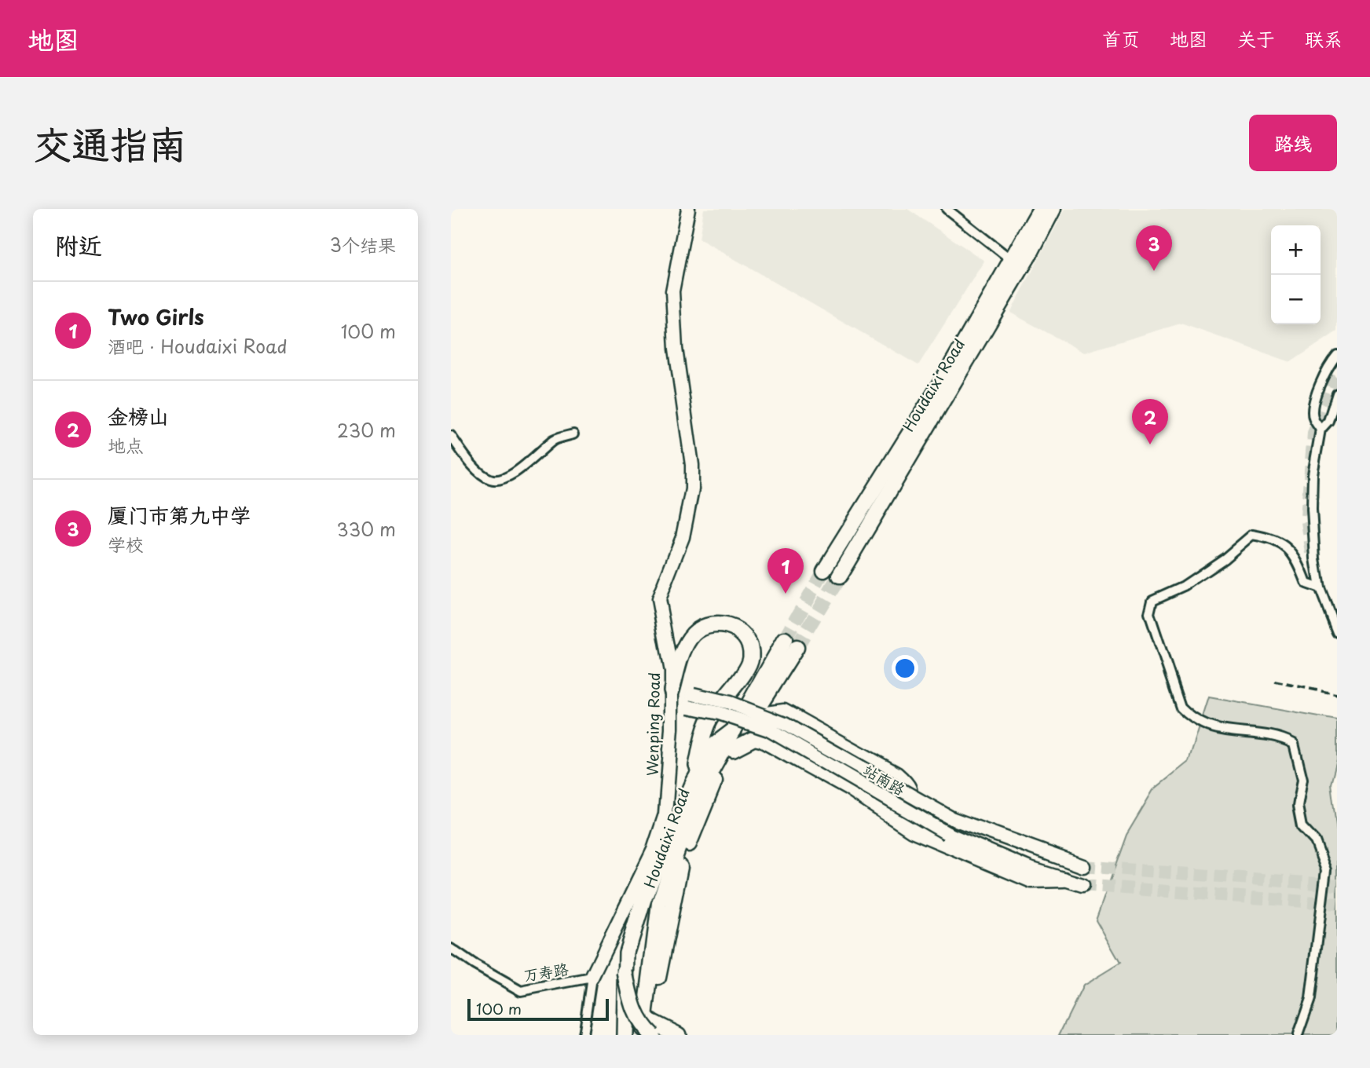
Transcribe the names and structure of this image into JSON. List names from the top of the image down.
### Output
{
  "streets": {
    "main road": ["Houdaixi Road", "Wenping Road", "站南路"],
    "street": ["万寿路"]
  },
  "crossings": [
    ["Wenping Road", "站南路"],
    ["Wenping Road", "万寿路"]
  ],
  "scale_bar": "100 m",
  "page": {
    "header": "地图",
    "nav": [
      "首页",
      "地图",
      "关于",
      "联系"
    ],
    "title": "交通指南",
    "buttons": "路线",
    "heading": ["附近", "3个结果"],
    "map_buttons": ["+", "−"],
    "pins": ["3", "2", "1"],
    "list": [
      {
        "mark": "1",
        "name": "Two Girls",
        "note": "酒吧 · Houdaixi Road",
        "value": "100 m"
      },
      {
        "mark": "2",
        "name": "金榜山",
        "note": "地点",
        "value": "230 m"
      },
      {
        "mark": "3",
        "name": "厦门市第九中学",
        "note": "学校",
        "value": "330 m"
      }
    ],
    "scale": "100 m"
  }
}
